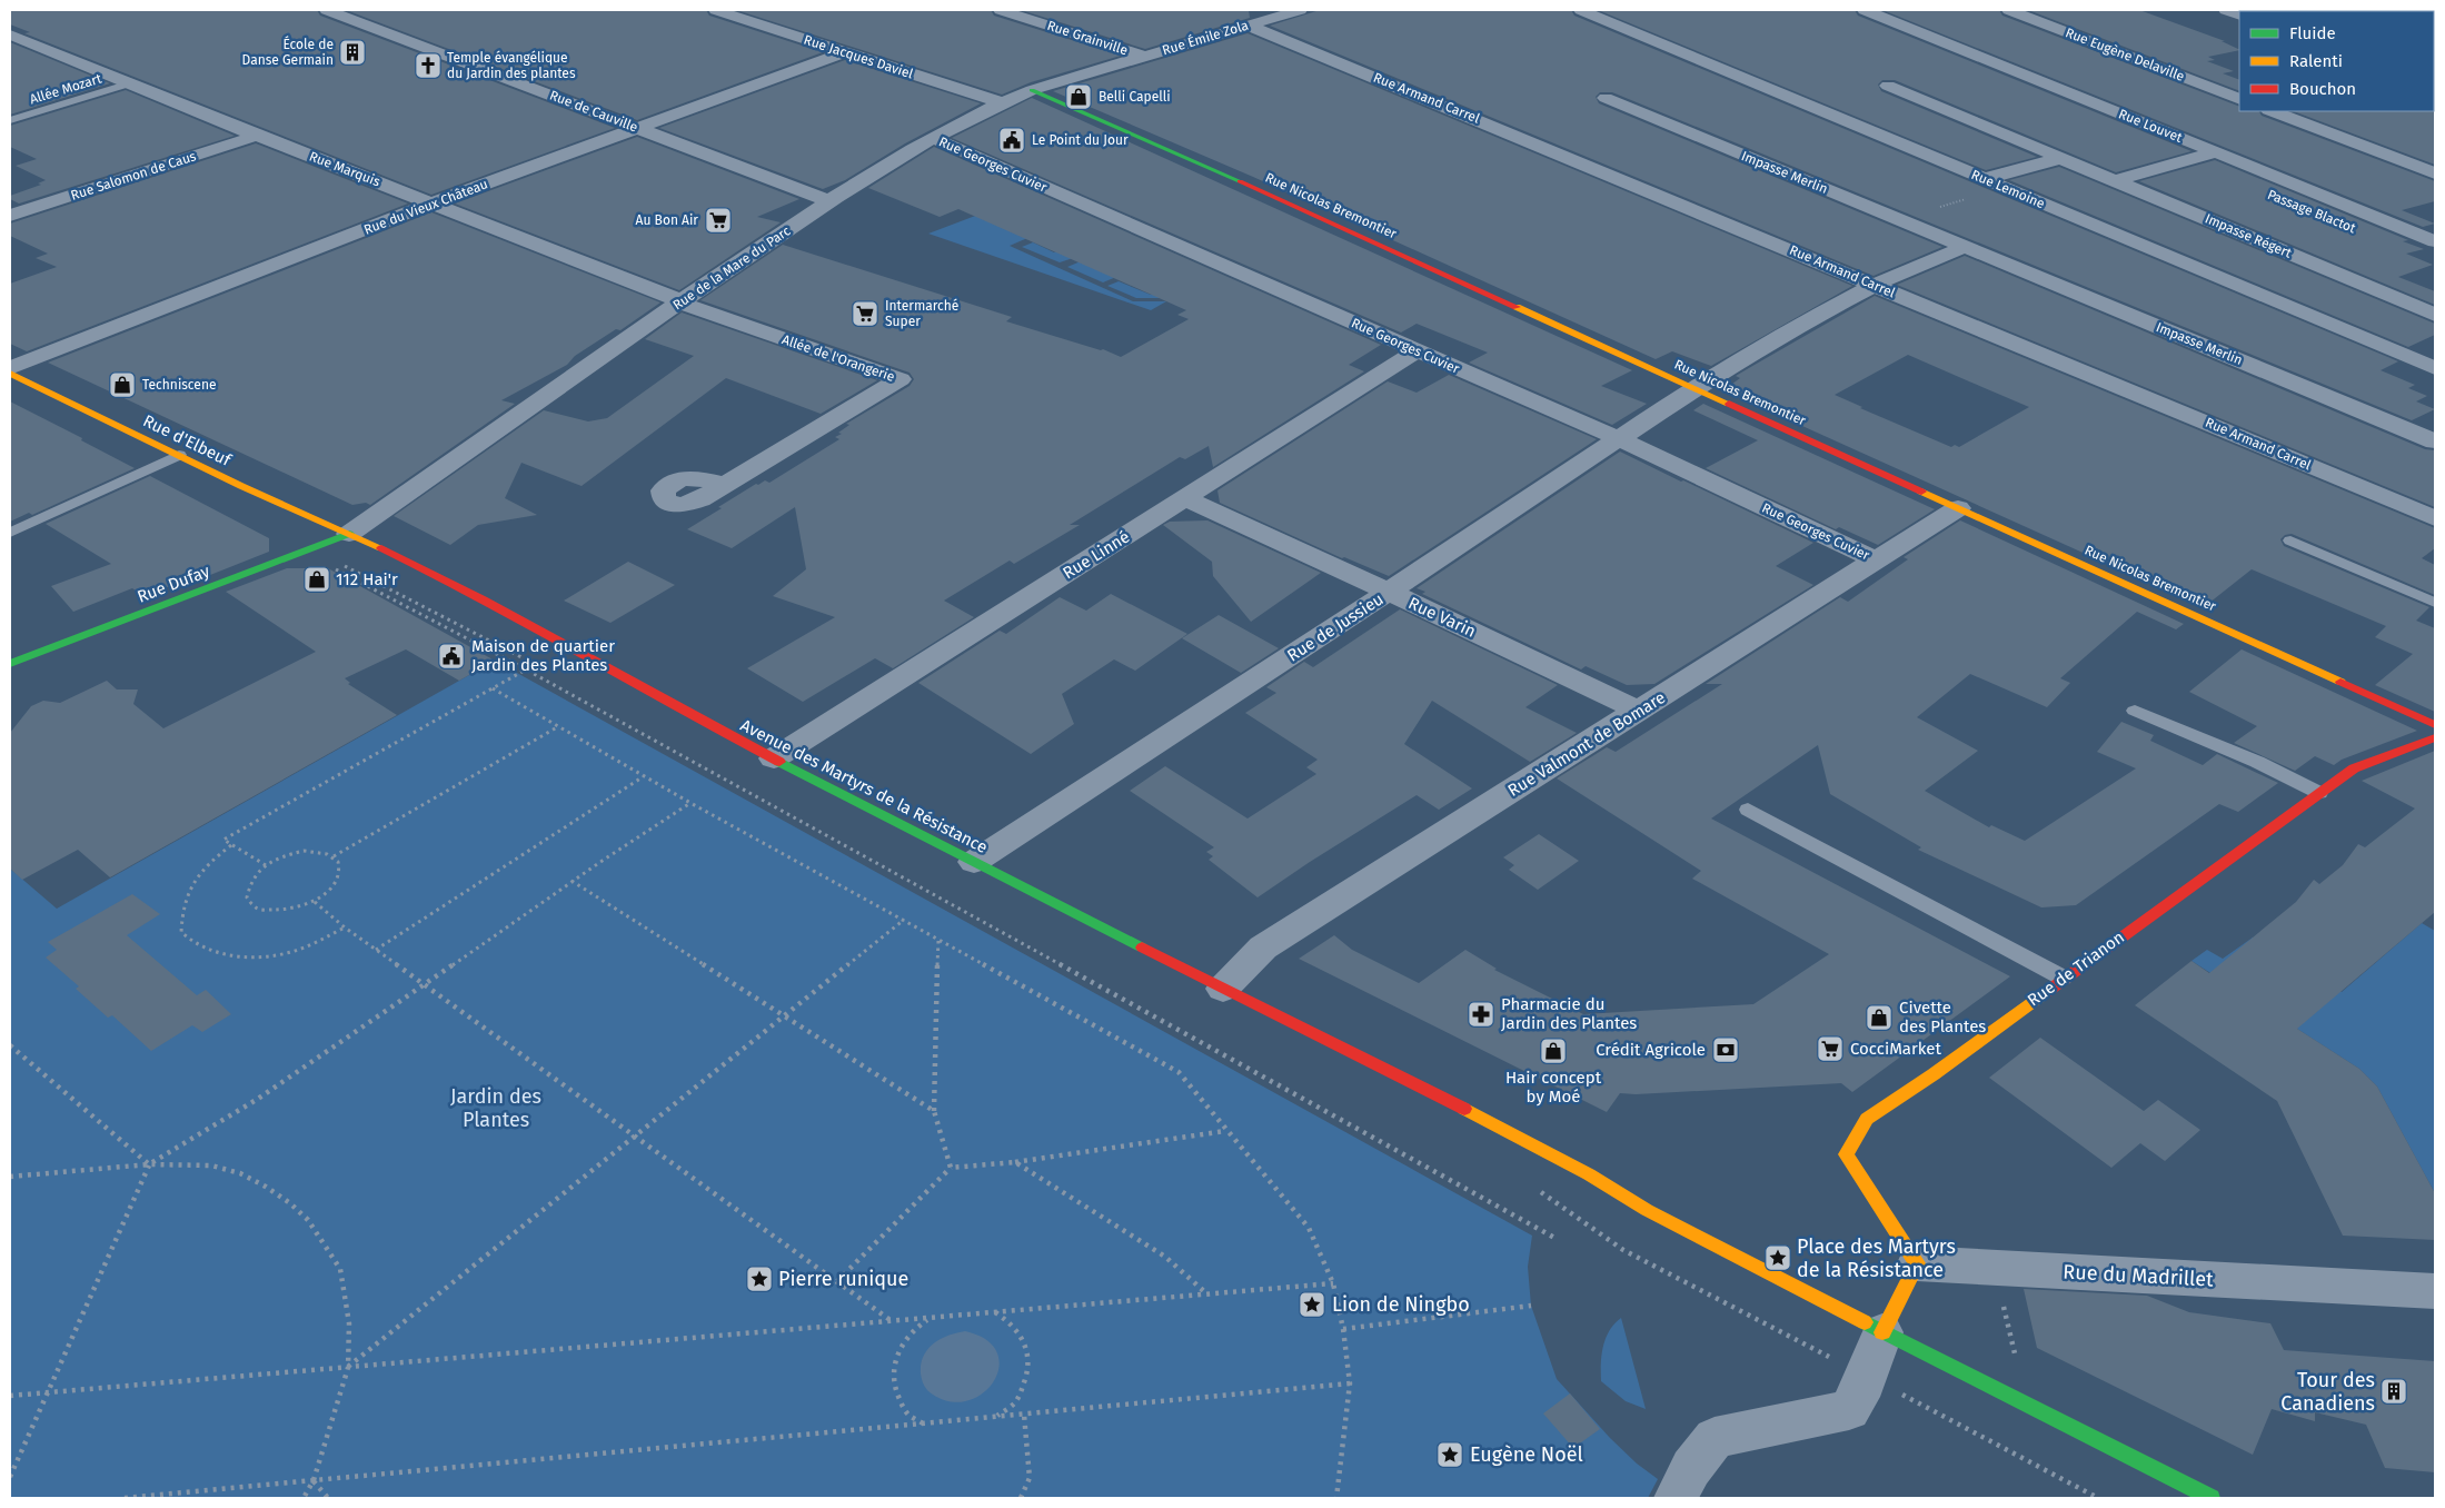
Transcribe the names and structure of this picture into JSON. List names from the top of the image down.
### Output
{
  "streets": {
    "street": [
      "Rue Grainville",
      "Rue Émile Zola",
      "Rue Eugène Delaville",
      "Rue Jacques Daviel",
      "Rue Armand Carrel",
      "Rue de Cauville",
      "Rue Louvet",
      "Rue Georges Cuvier",
      "Rue Marquis",
      "Impasse Merlin",
      "Rue Salomon de Caus",
      "Rue Lemoine",
      "Rue Nicolas Bremontier",
      "Rue du Vieux Château",
      "Passage Blactot",
      "Impasse Régert",
      "Rue de la Mare du Parc",
      "Allée de l'Orangerie",
      "Rue d'Elbeuf",
      "Rue Linné",
      "Rue Dufay",
      "Rue Varin",
      "Rue de Jussieu",
      "Rue Valmont de Bomare",
      "Avenue des Martyrs de la Résistance",
      "Rue de Trianon",
      "Rue du Madrillet"
    ],
    "lane": ["Allée Mozart"]
  },
  "crossings": [
    ["Rue Grainville", "Rue Émile Zola"],
    ["Rue Grainville", "Rue de la Mare du Parc"],
    ["Rue Émile Zola", "Rue Armand Carrel"],
    ["Rue Émile Zola", "Rue de la Mare du Parc"],
    ["Rue Jacques Daviel", "Rue du Vieux Château"],
    ["Rue Jacques Daviel", "Rue de la Mare du Parc"],
    ["Allée Mozart", "Rue Marquis"],
    ["Rue Armand Carrel", "Rue de Jussieu"],
    ["Rue de Cauville", "Rue du Vieux Château"],
    ["Rue de Cauville", "Rue de la Mare du Parc"],
    ["Rue Georges Cuvier", "Rue de la Mare du Parc"],
    ["Rue Georges Cuvier", "Rue Linné"],
    ["Rue Georges Cuvier", "Rue de Jussieu"],
    ["Rue Georges Cuvier", "Rue Valmont de Bomare"],
    ["Rue Marquis", "Rue Salomon de Caus"],
    ["Rue Marquis", "Rue du Vieux Château"],
    ["Rue Marquis", "Rue de la Mare du Parc"],
    ["Rue Marquis", "Allée de l'Orangerie"],
    ["Rue Nicolas Bremontier", "Rue de la Mare du Parc"],
    ["Rue Nicolas Bremontier", "Rue de Jussieu"],
    ["Rue Nicolas Bremontier", "Rue Valmont de Bomare"],
    ["Rue de la Mare du Parc", "Allée de l'Orangerie"],
    ["Rue de la Mare du Parc", "Rue d'Elbeuf"],
    ["Rue de la Mare du Parc", "Rue Dufay"],
    ["Rue de la Mare du Parc", "Avenue des Martyrs de la Résistance"],
    ["Rue d'Elbeuf", "Rue Dufay"],
    ["Rue d'Elbeuf", "Avenue des Martyrs de la Résistance"],
    ["Rue Linné", "Rue Varin"],
    ["Rue Linné", "Avenue des Martyrs de la Résistance"],
    ["Rue Dufay", "Avenue des Martyrs de la Résistance"],
    ["Rue Varin", "Rue de Jussieu"],
    ["Rue Varin", "Rue Valmont de Bomare"],
    ["Rue de Jussieu", "Avenue des Martyrs de la Résistance"],
    ["Rue Valmont de Bomare", "Avenue des Martyrs de la Résistance"],
    ["Rue de Trianon", "Rue du Madrillet"]
  ],
  "parks": ["Jardin des Plantes"],
  "places": {
    "building": ["École de Danse Germain", "Tour des Canadiens"],
    "church": ["Temple évangélique du Jardin des plantes"],
    "shop": [
      "Belli Capelli",
      "Techniscene",
      "112 Hai'r",
      "Civette des Plantes",
      "Hair concept by Moé"
    ],
    "public building": ["Le Point du Jour", "Maison de quartier Jardin des Plantes"],
    "supermarket": ["Au Bon Air", "Intermarché Super", "CocciMarket"],
    "pharmacy": ["Pharmacie du Jardin des Plantes"],
    "bank": ["Crédit Agricole"],
    "place": [
      "Place des Martyrs de la Résistance",
      "Pierre runique",
      "Lion de Ningbo",
      "Eugène Noël"
    ]
  },
  "legend": ["Fluide", "Ralenti", "Bouchon"]
}
